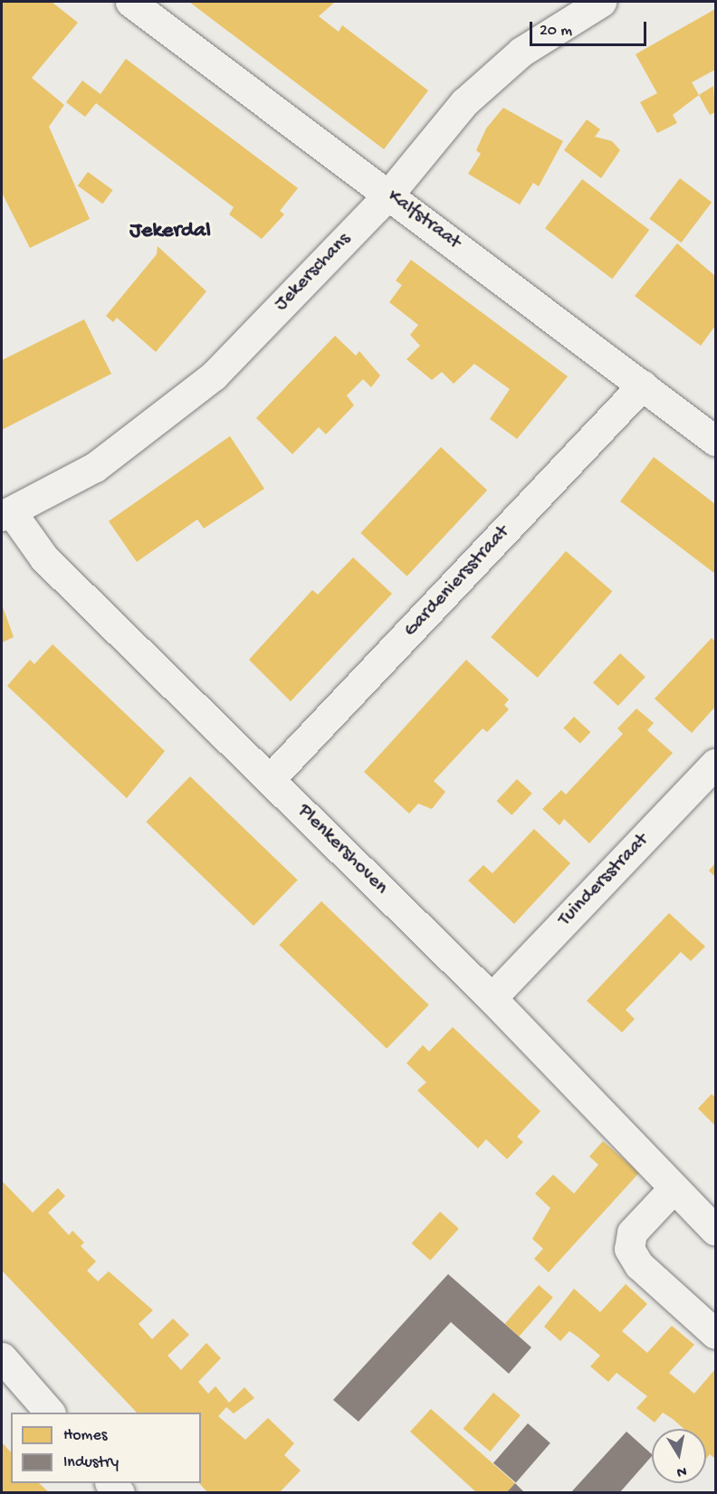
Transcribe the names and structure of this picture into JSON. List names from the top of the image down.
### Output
{
  "streets": {
    "street": [
      "Kalfstraat",
      "Jekerschans",
      "Gardeniersstraat",
      "Plenkershoven",
      "Tuindersstraat"
    ]
  },
  "crossings": [
    ["Kalfstraat", "Jekerschans"],
    ["Kalfstraat", "Gardeniersstraat"],
    ["Jekerschans", "Plenkershoven"],
    ["Gardeniersstraat", "Plenkershoven"],
    ["Plenkershoven", "Tuindersstraat"]
  ],
  "districts": ["Jekerdal"],
  "legend": ["Homes", "Industry"],
  "scale_bar": "20 m",
  "north": "bottom"
}
